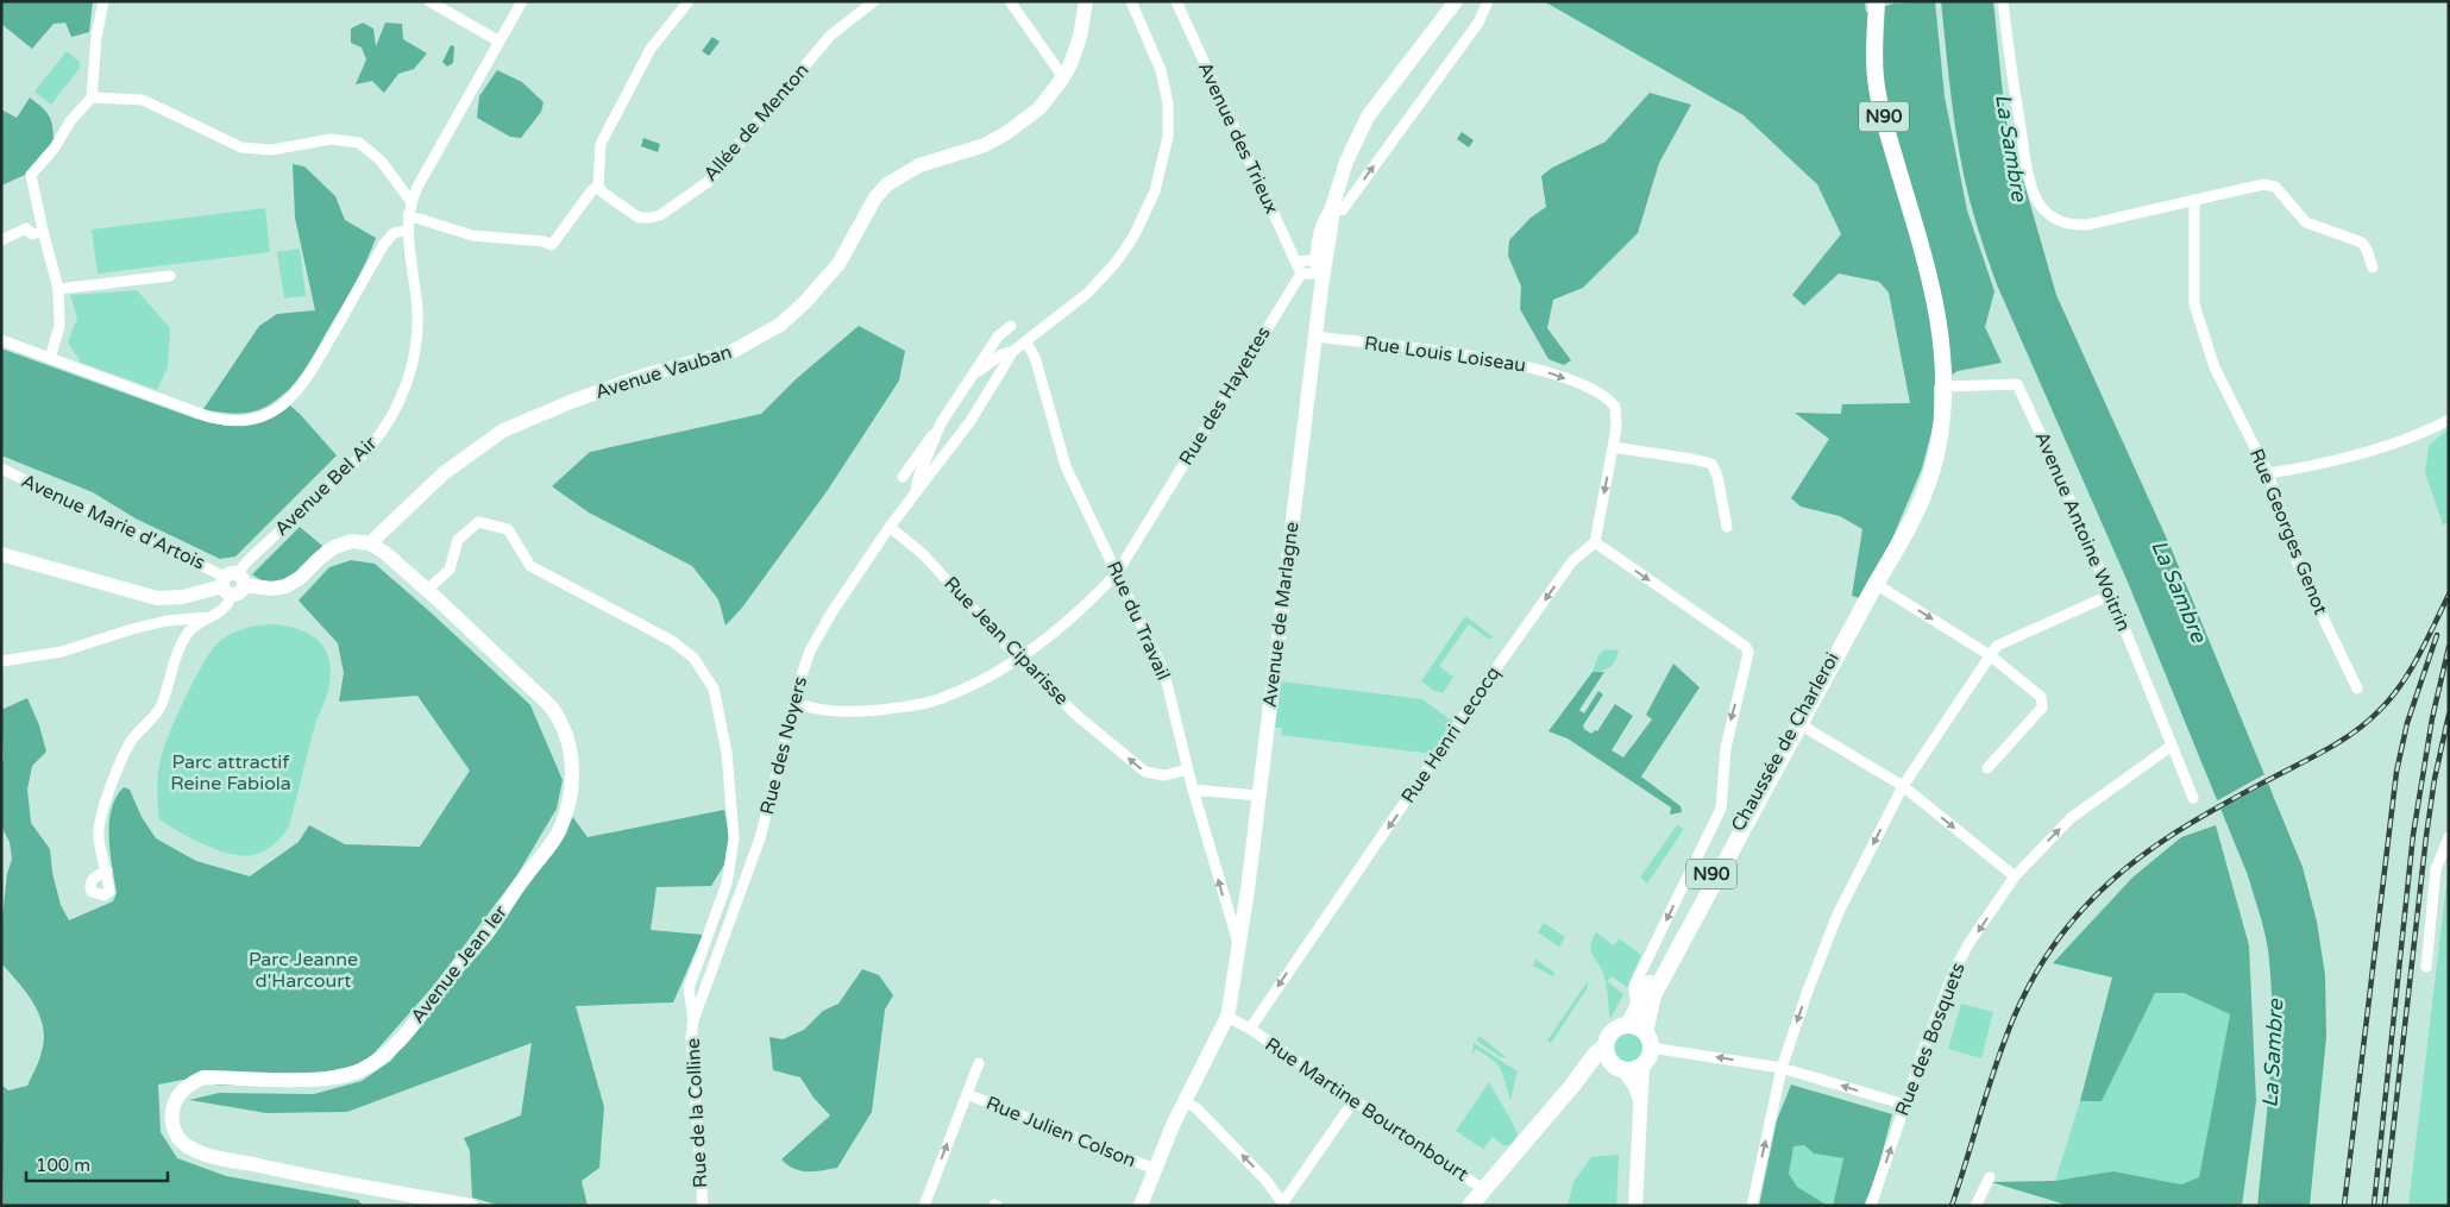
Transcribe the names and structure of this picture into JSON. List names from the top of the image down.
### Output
{
  "streets": {
    "main road": [
      "N90",
      "Avenue Vauban",
      "Avenue de Marlagne",
      "Chaussée de Charleroi",
      "Avenue Jean Ier"
    ],
    "street": [
      "Allée de Menton",
      "Avenue des Trieux",
      "Rue Louis Loiseau",
      "Rue des Hayettes",
      "Avenue Bel Air",
      "Avenue Marie d'Artois",
      "Avenue Antoine Woitrin",
      "Rue Georges Genot",
      "Rue du Travail",
      "Rue Jean Ciparisse",
      "Rue Henri Lecocq",
      "Rue des Noyers",
      "Rue des Bosquets",
      "Rue Martine Bourtonbourt",
      "Rue de la Colline",
      "Rue Julien Colson"
    ]
  },
  "crossings": [
    ["N90", "Chaussée de Charleroi"],
    ["N90", "Rue Martine Bourtonbourt"],
    ["Avenue des Trieux", "Rue des Hayettes"],
    ["Rue Louis Loiseau", "Avenue de Marlagne"],
    ["Avenue Vauban", "Avenue Jean Ier"],
    ["Rue des Hayettes", "Rue du Travail"],
    ["Rue des Hayettes", "Rue Jean Ciparisse"],
    ["Rue des Hayettes", "Rue des Noyers"],
    ["Avenue Bel Air", "Avenue Marie d'Artois"],
    ["Avenue Antoine Woitrin", "Chaussée de Charleroi"],
    ["Avenue Antoine Woitrin", "Rue des Bosquets"],
    ["Avenue de Marlagne", "Rue du Travail"],
    ["Avenue de Marlagne", "Rue Martine Bourtonbourt"],
    ["Avenue de Marlagne", "Rue Julien Colson"],
    ["Rue du Travail", "Rue Jean Ciparisse"],
    ["Rue du Travail", "Rue des Noyers"],
    ["Rue Jean Ciparisse", "Rue des Noyers"],
    ["Rue Henri Lecocq", "Rue Martine Bourtonbourt"],
    ["Rue des Noyers", "Rue de la Colline"]
  ],
  "one_way": ["Rue Louis Loiseau", "Rue Jean Ciparisse", "Rue Henri Lecocq"],
  "water": ["La Sambre"],
  "parks": ["Parc attractif Reine Fabiola", "Parc Jeanne d'Harcourt"],
  "scale_bar": "100 m"
}
